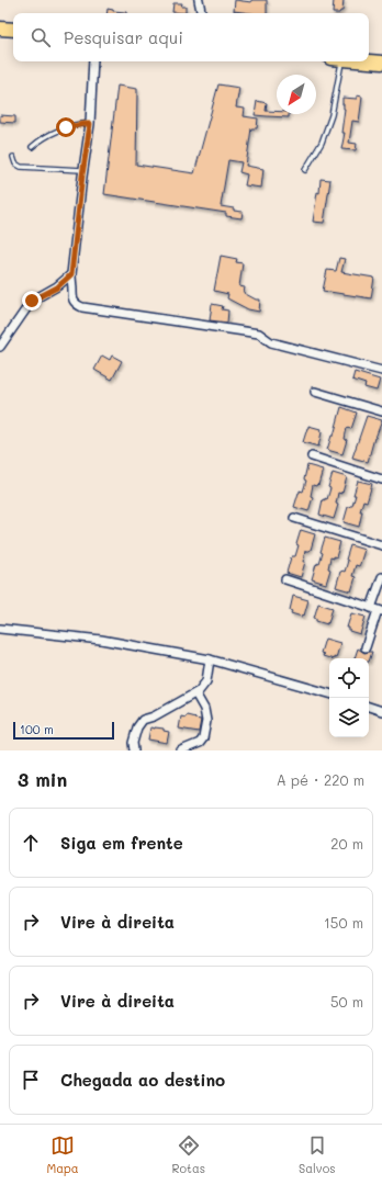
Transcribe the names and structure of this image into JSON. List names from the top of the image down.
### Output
{
  "scale_bar": "100 m",
  "north": "bottom left",
  "page": {
    "search": "Pesquisar aqui",
    "scale": "100 m",
    "heading": ["3 min", "A pé · 220 m"],
    "list": [
      ["Siga em frente", "20 m"],
      ["Vire à direita", "150 m"],
      ["Vire à direita", "50 m"],
      "Chegada ao destino"
    ],
    "nav": ["Mapa", "Rotas", "Salvos"]
  }
}
